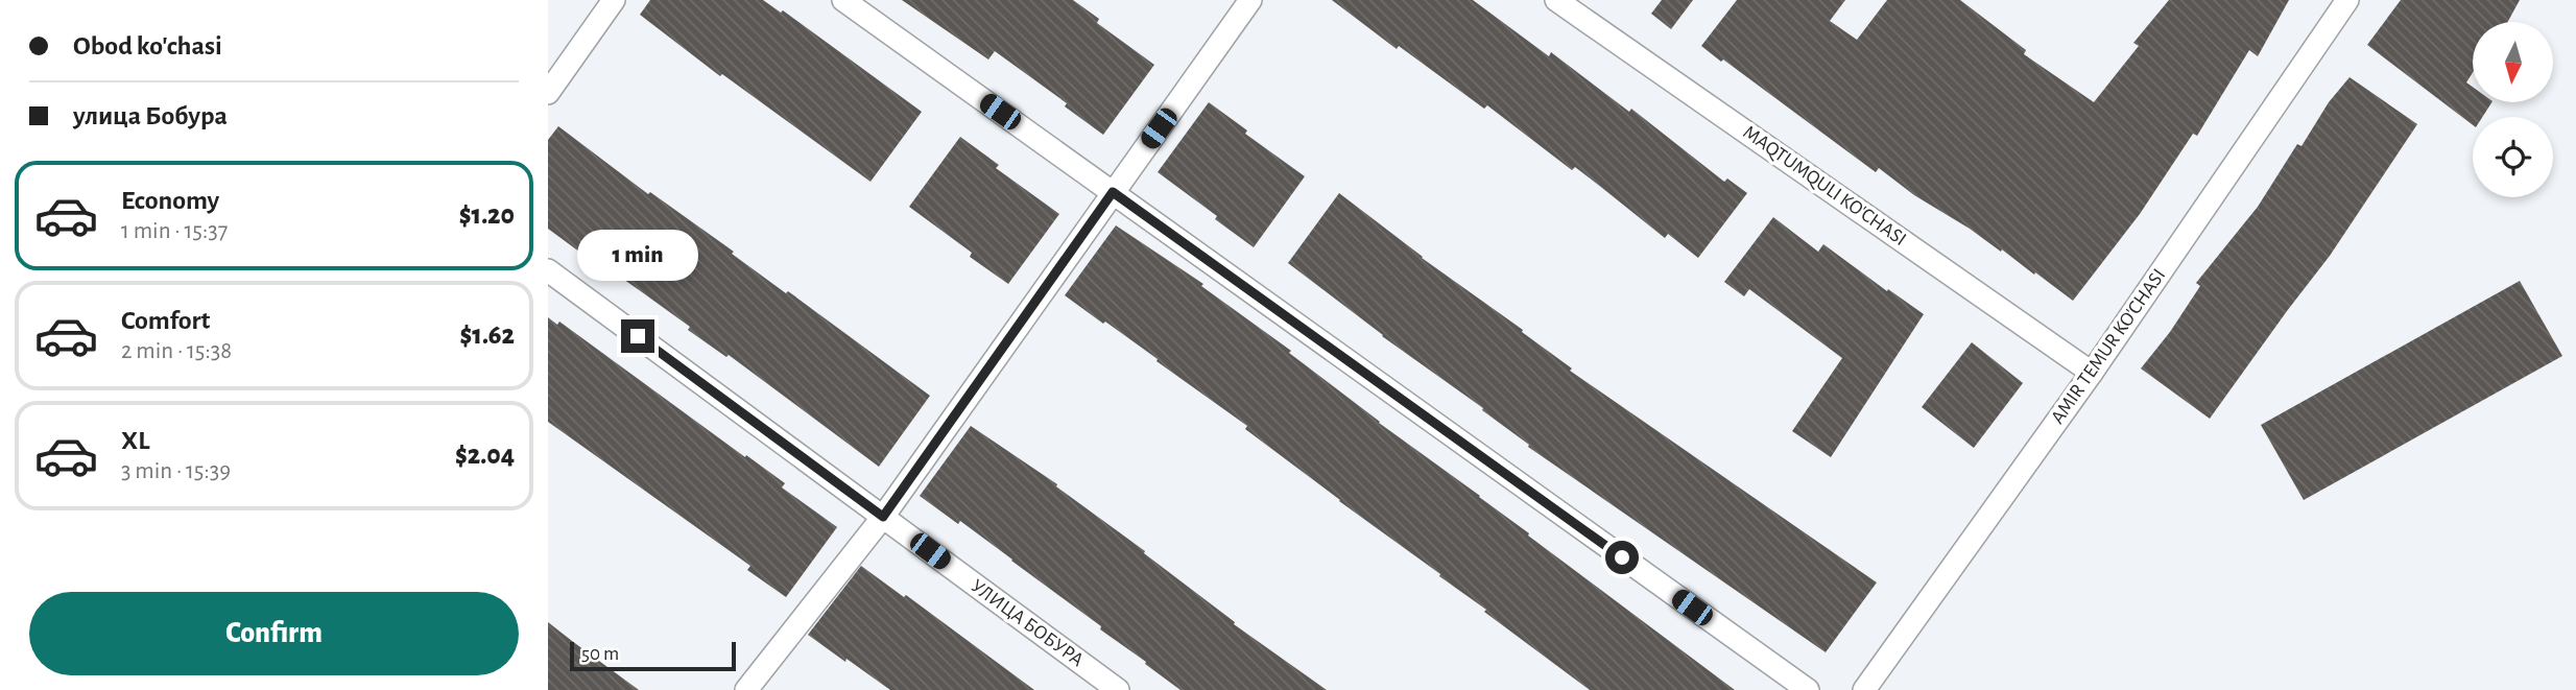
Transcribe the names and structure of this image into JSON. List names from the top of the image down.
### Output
{
  "streets": {
    "street": ["MAQTUMQULI KO'CHASI", "AMIR TEMUR KO'CHASI", "УЛИЦА БОБУРА"]
  },
  "crossings": [
    ["MAQTUMQULI KO'CHASI", "AMIR TEMUR KO'CHASI"]
  ],
  "scale_bar": "50 m",
  "north": "bottom",
  "page": {
    "banner": ["Obod ko'chasi", "улица Бобура"],
    "list": [
      {
        "name": "Economy",
        "note": "1 min · 15:37",
        "value": "$1.20"
      },
      {
        "name": "Comfort",
        "note": "2 min · 15:38",
        "value": "$1.62"
      },
      {
        "name": "XL",
        "note": "3 min · 15:39",
        "value": "$2.04"
      }
    ],
    "bubble": "1 min",
    "buttons": "Confirm",
    "scale": "50 m"
  }
}
